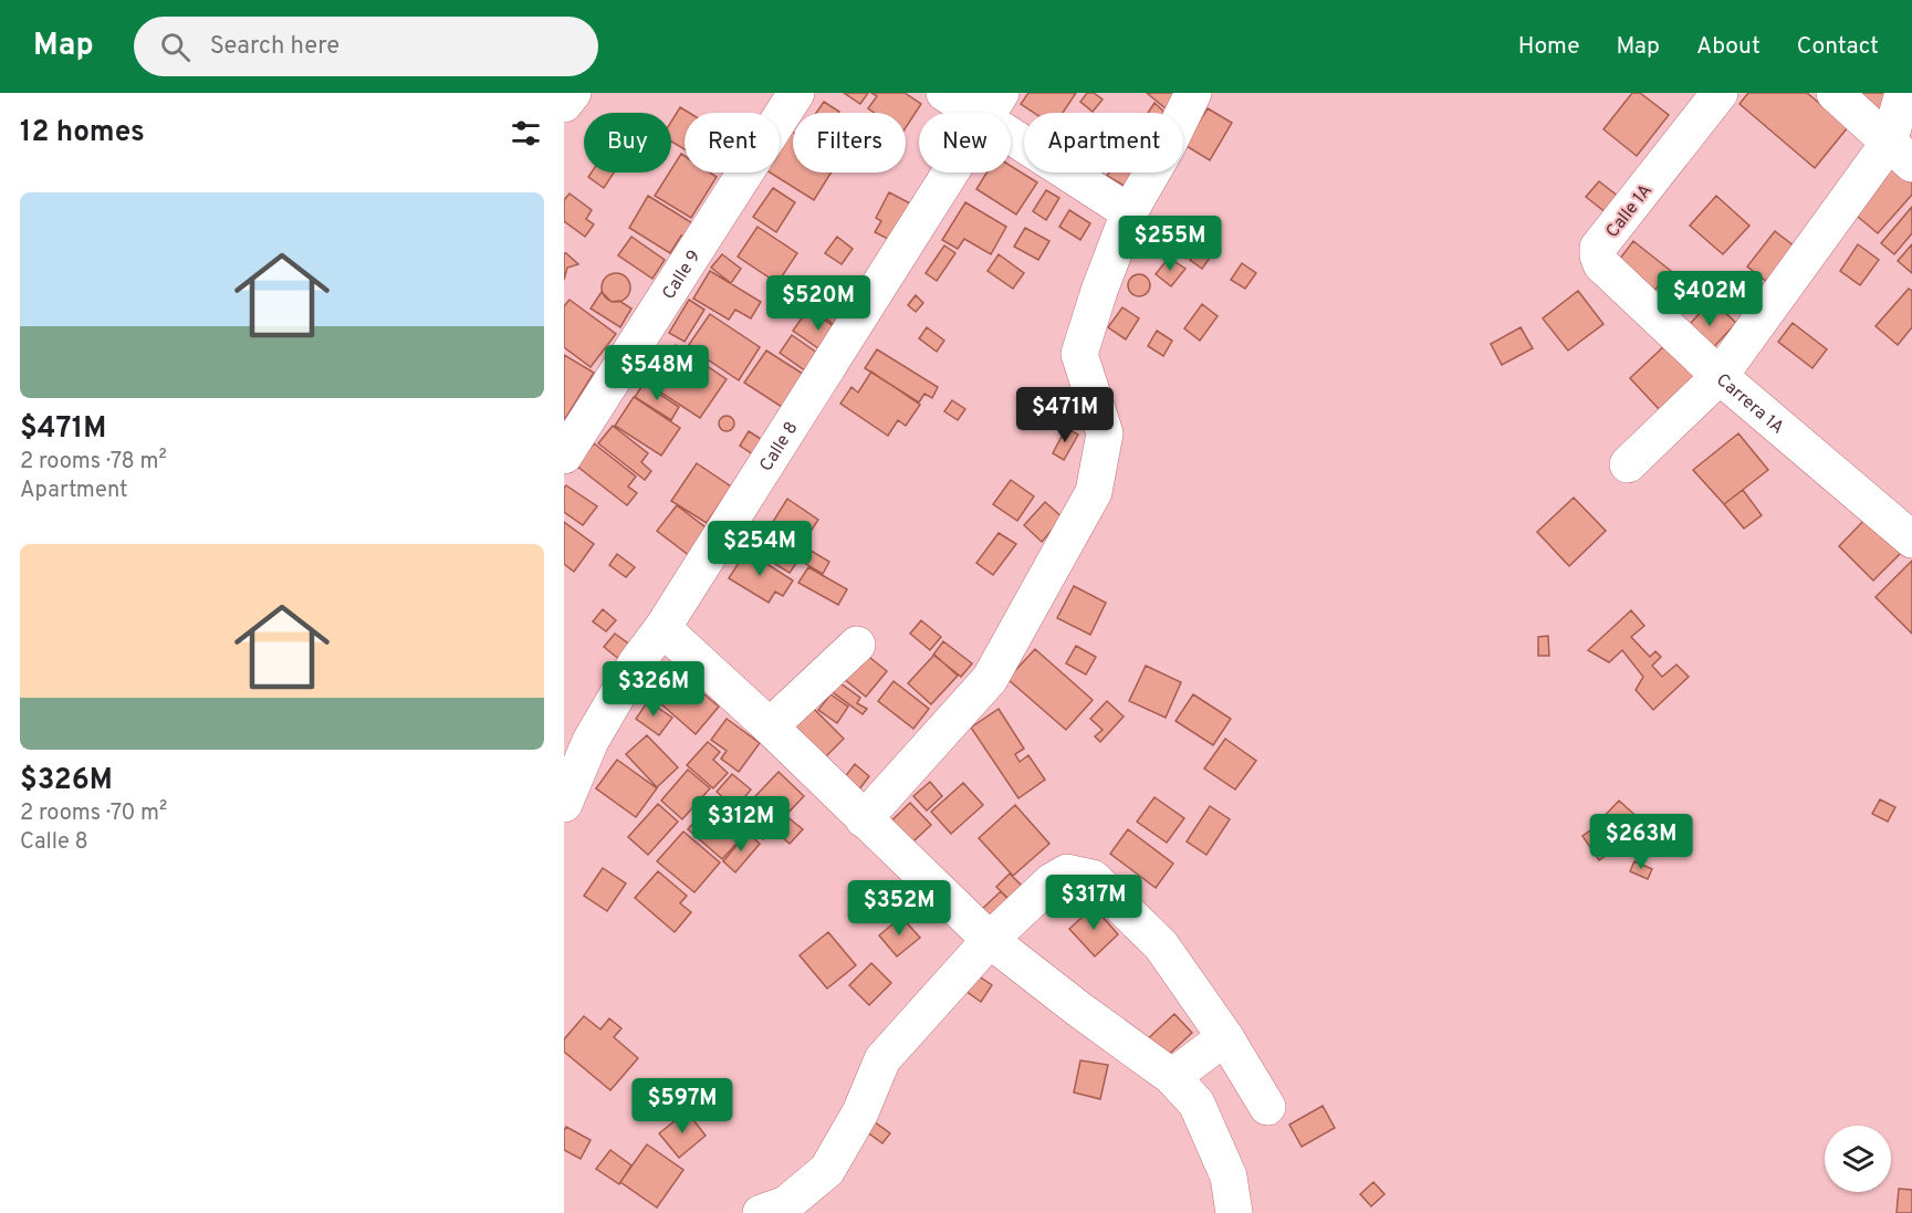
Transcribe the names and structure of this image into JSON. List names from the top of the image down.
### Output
{
  "streets": {
    "street": [
      "Calle 1A",
      "Calle 9",
      "Carrera 1A",
      "Calle 8"
    ]
  },
  "crossings": [
    ["Calle 1A", "Carrera 1A"]
  ],
  "page": {
    "header": "Map",
    "search": "Search here",
    "nav": [
      "Home",
      "Map",
      "About",
      "Contact"
    ],
    "heading": "12 homes",
    "chip": [
      "Buy",
      "Rent",
      "Filters",
      "New",
      "Apartment"
    ],
    "list": [
      {
        "name": "$471M",
        "note": "2 rooms · 78 m² · Apartment"
      },
      {
        "name": "$326M",
        "note": "2 rooms · 70 m² · Calle 8"
      }
    ],
    "price": [
      "$255M",
      "$402M",
      "$520M",
      "$548M",
      "$471M",
      "$254M",
      "$326M",
      "$312M",
      "$263M",
      "$317M",
      "$352M",
      "$597M"
    ]
  }
}
